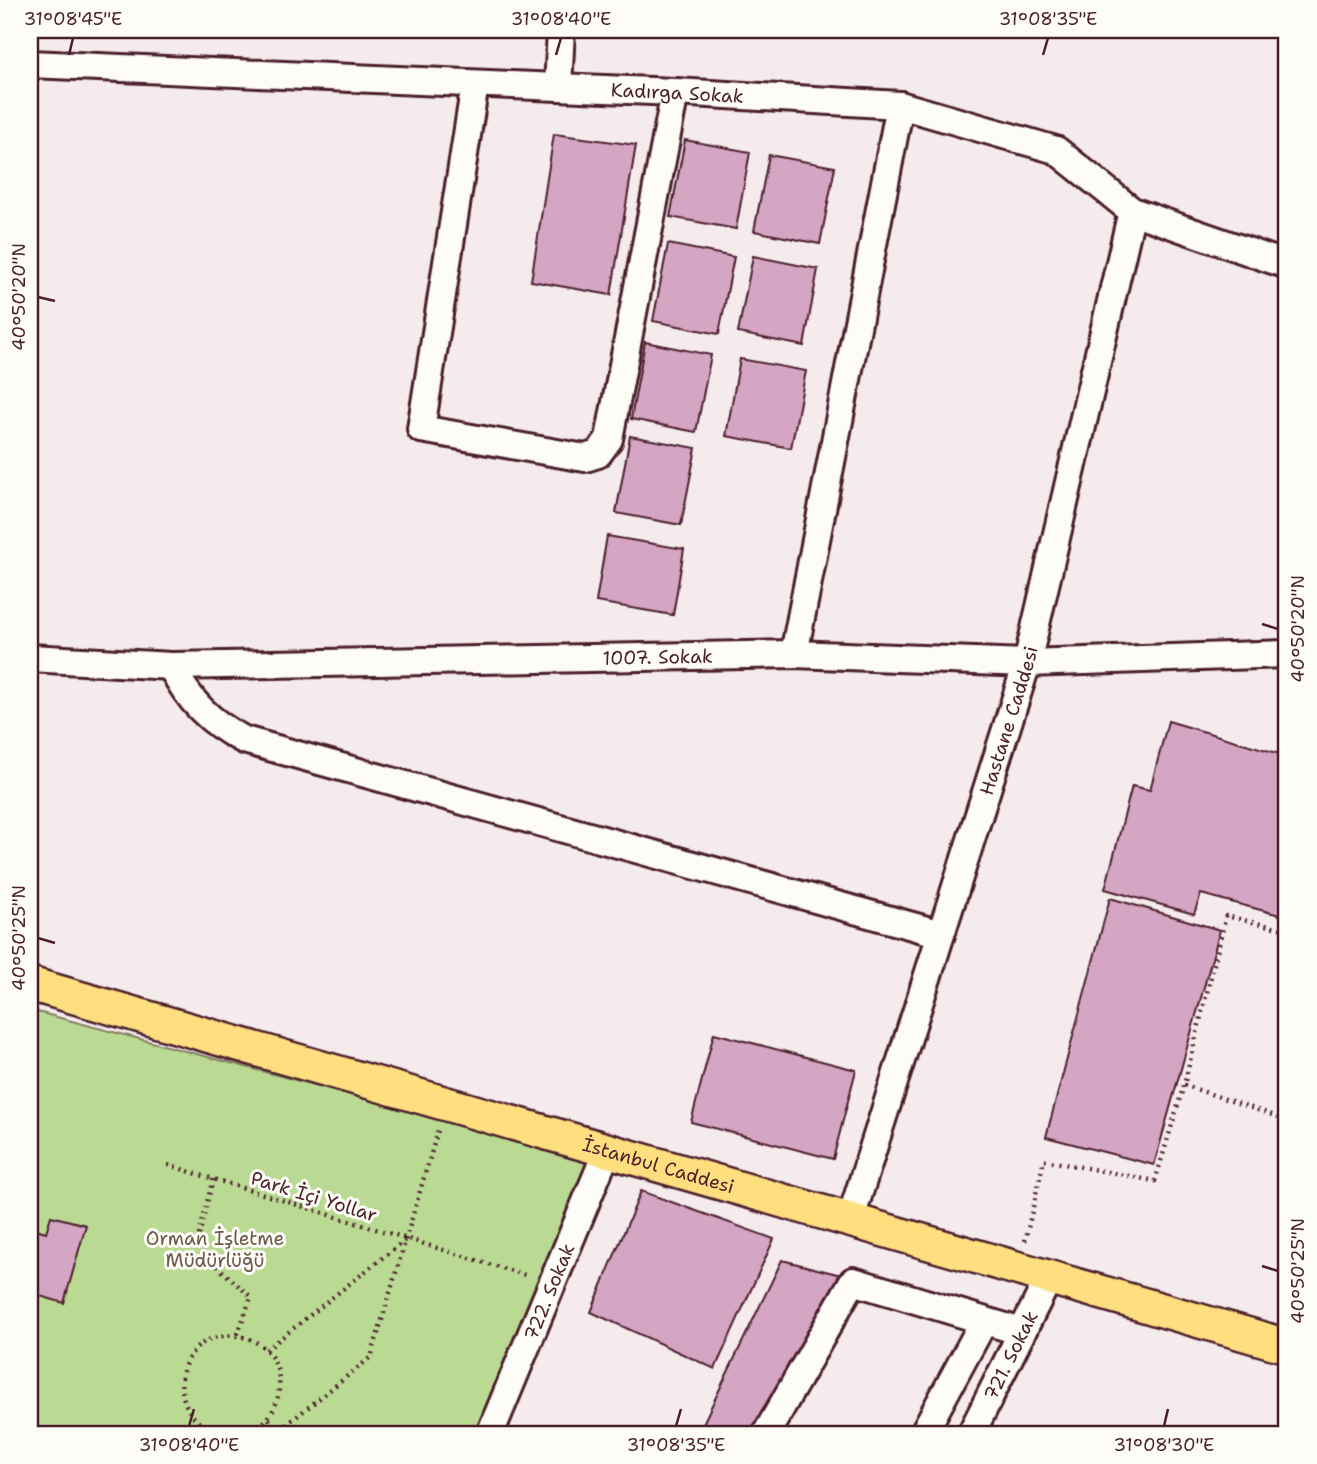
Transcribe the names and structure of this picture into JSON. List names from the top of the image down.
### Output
{
  "streets": {
    "main road": ["İstanbul Caddesi"],
    "street": [
      "Kadırga Sokak",
      "1007. Sokak",
      "Hastane Caddesi",
      "722. Sokak",
      "721. Sokak"
    ],
    "path": ["Park İçi Yollar"]
  },
  "crossings": [
    ["Kadırga Sokak", "Hastane Caddesi"],
    ["1007. Sokak", "Hastane Caddesi"],
    ["Hastane Caddesi", "İstanbul Caddesi"],
    ["İstanbul Caddesi", "722. Sokak"],
    ["İstanbul Caddesi", "721. Sokak"],
    ["Park İçi Yollar", "722. Sokak"]
  ],
  "parks": ["Orman İşletme Müdürlüğü"],
  "coordinates": [
    "31°08'45\"E",
    "31°08'40\"E",
    "31°08'35\"E",
    "40°50'20\"N",
    "40°50'25\"N",
    "31°08'30\"E"
  ]
}
